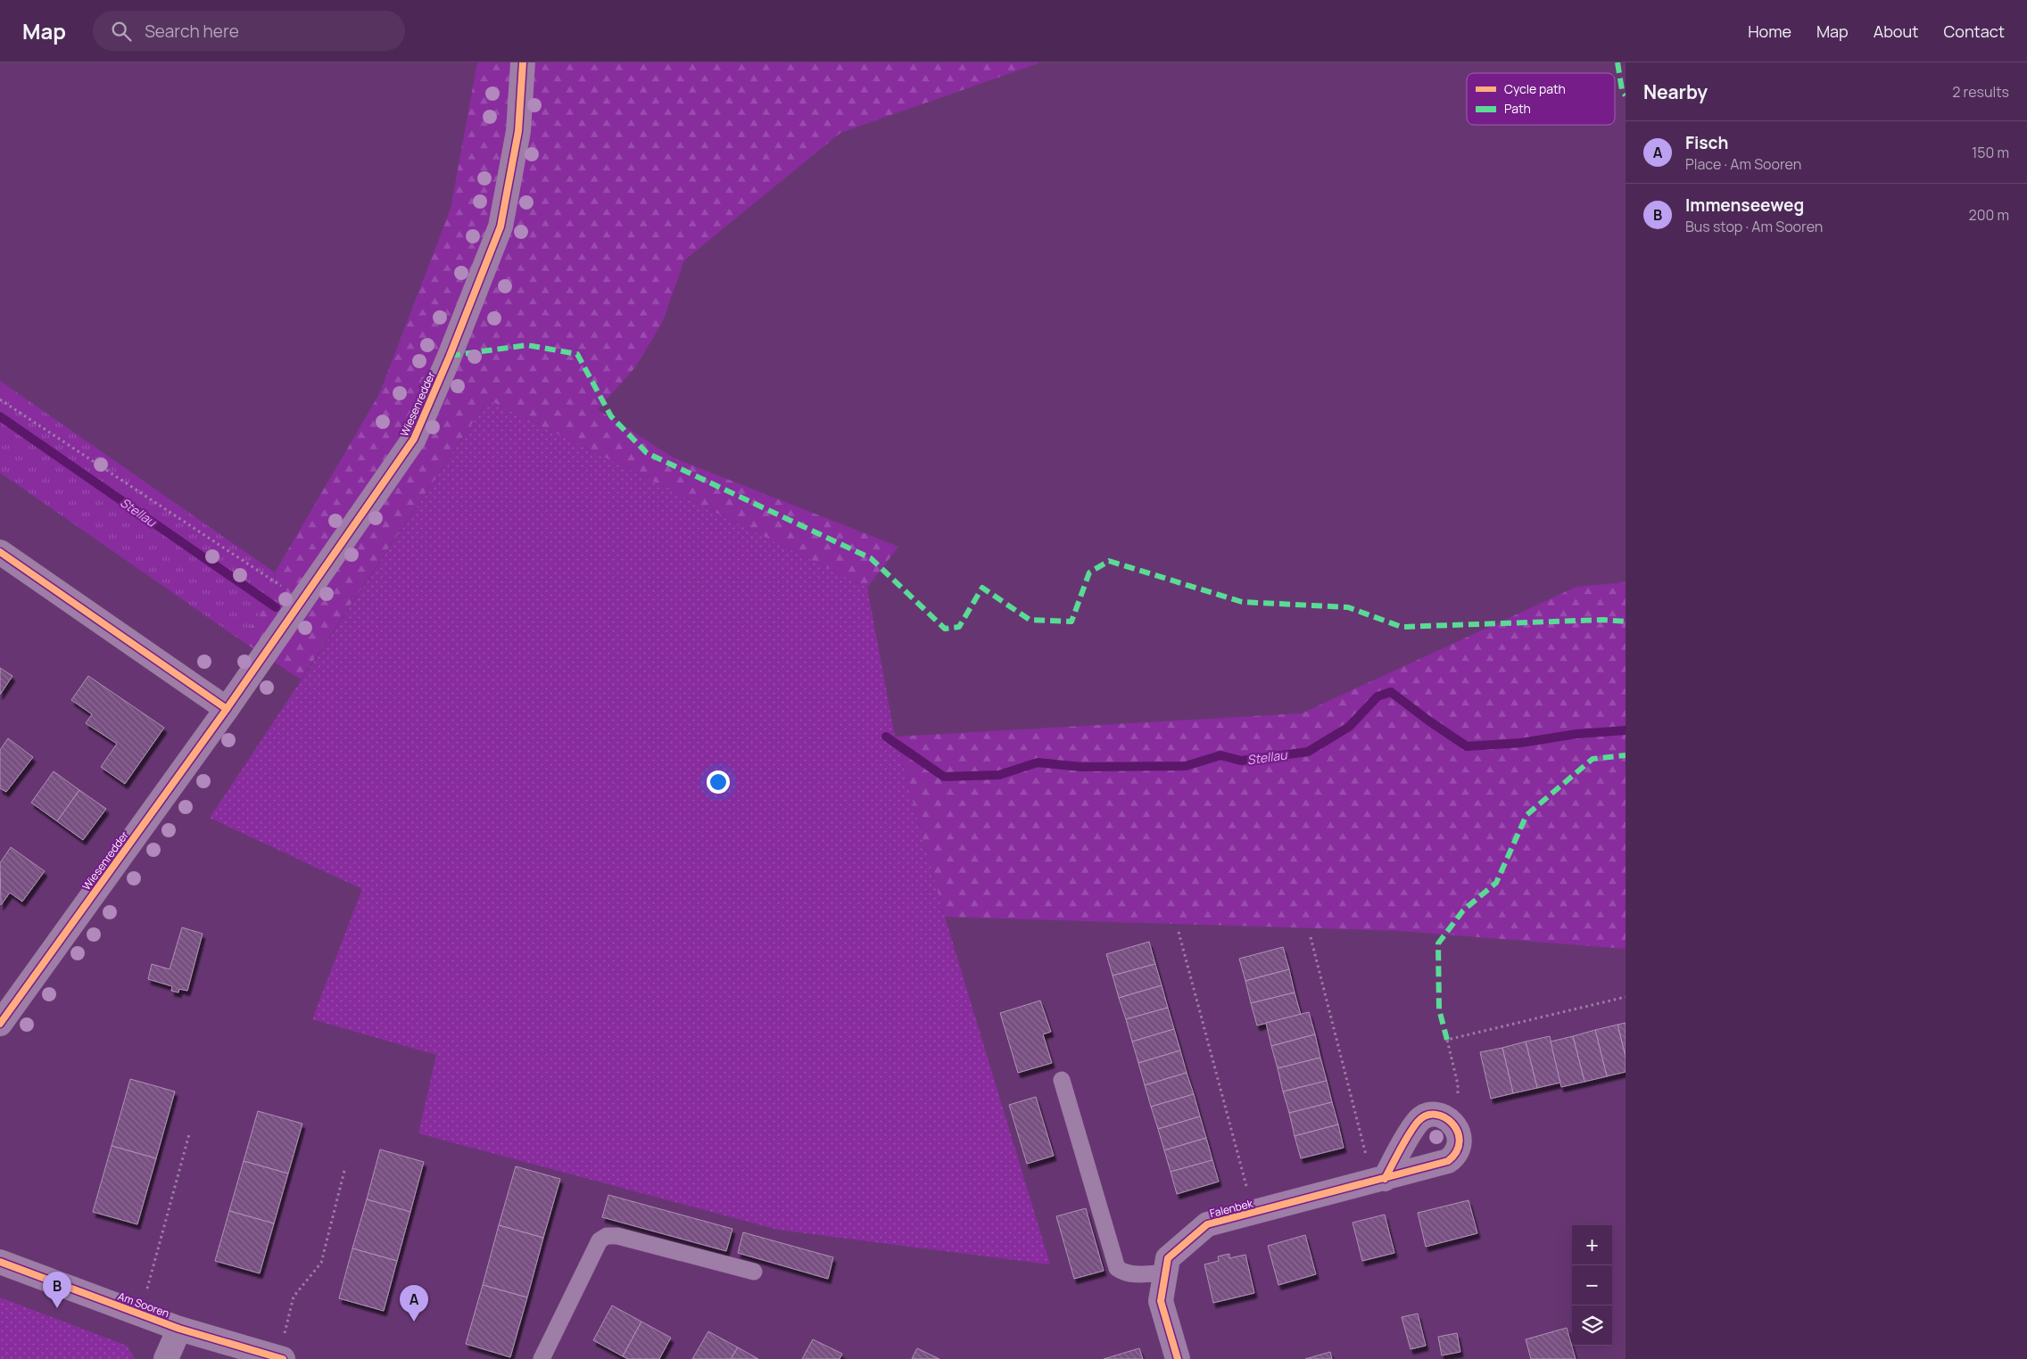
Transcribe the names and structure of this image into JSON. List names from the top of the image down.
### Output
{
  "streets": {
    "street": ["Wiesenredder", "Falenbek", "Am Sooren"]
  },
  "water": ["Stellau"],
  "legend": ["Cycle path", "Path"],
  "page": {
    "header": "Map",
    "search": "Search here",
    "nav": [
      "Home",
      "Map",
      "About",
      "Contact"
    ],
    "heading": ["Nearby", "2 results"],
    "list": [
      {
        "mark": "A",
        "name": "Fisch",
        "note": "Place · Am Sooren",
        "value": "150 m"
      },
      {
        "mark": "B",
        "name": "Immenseeweg",
        "note": "Bus stop · Am Sooren",
        "value": "200 m"
      }
    ],
    "map_buttons": ["+", "−"],
    "pins": ["B", "A"]
  }
}
